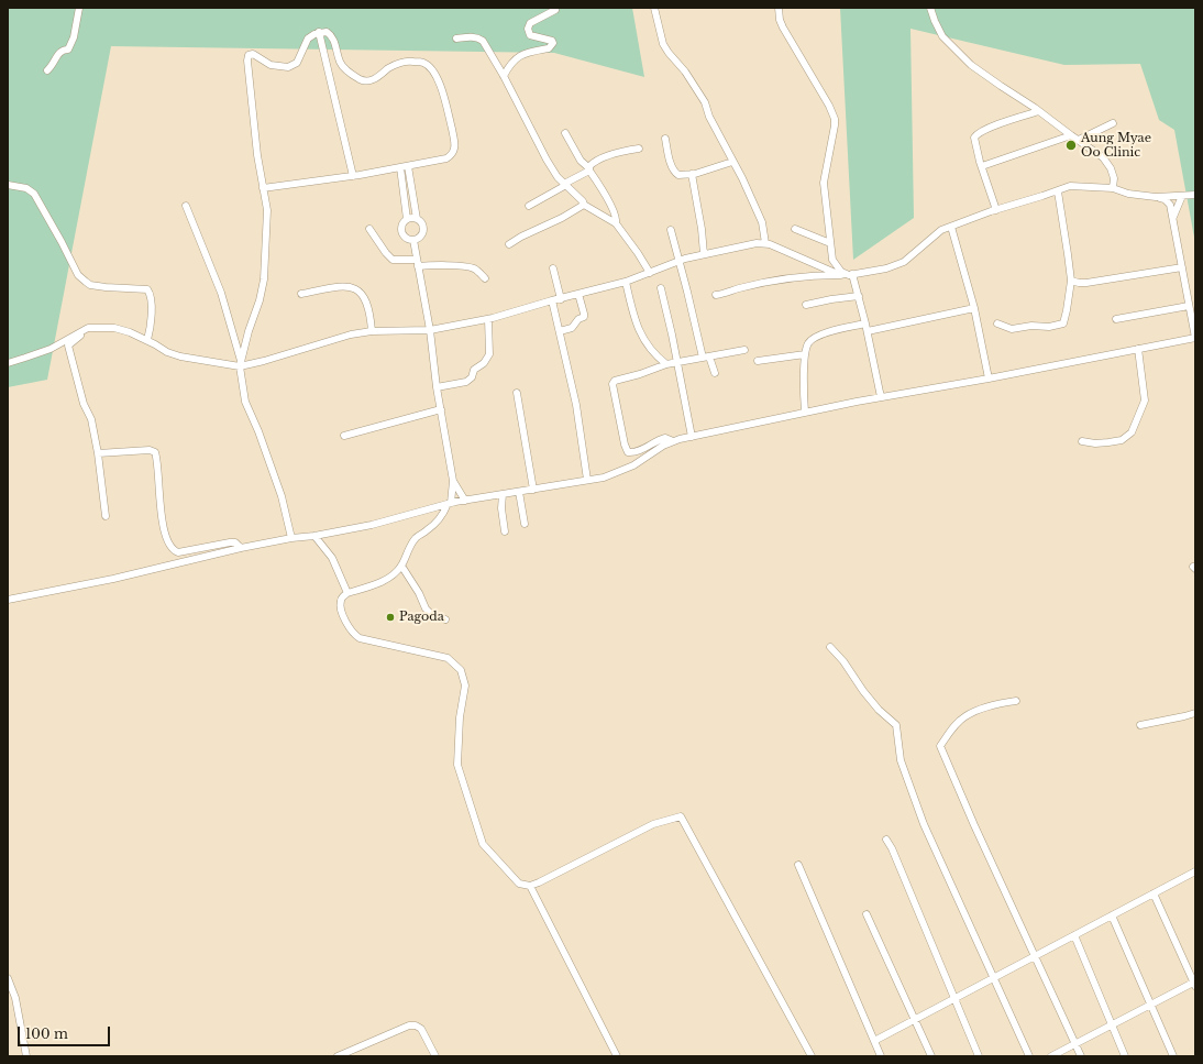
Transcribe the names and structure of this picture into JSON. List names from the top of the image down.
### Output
{
  "places": ["Aung Myae Oo Clinic", "Pagoda"],
  "scale_bar": "100 m"
}
